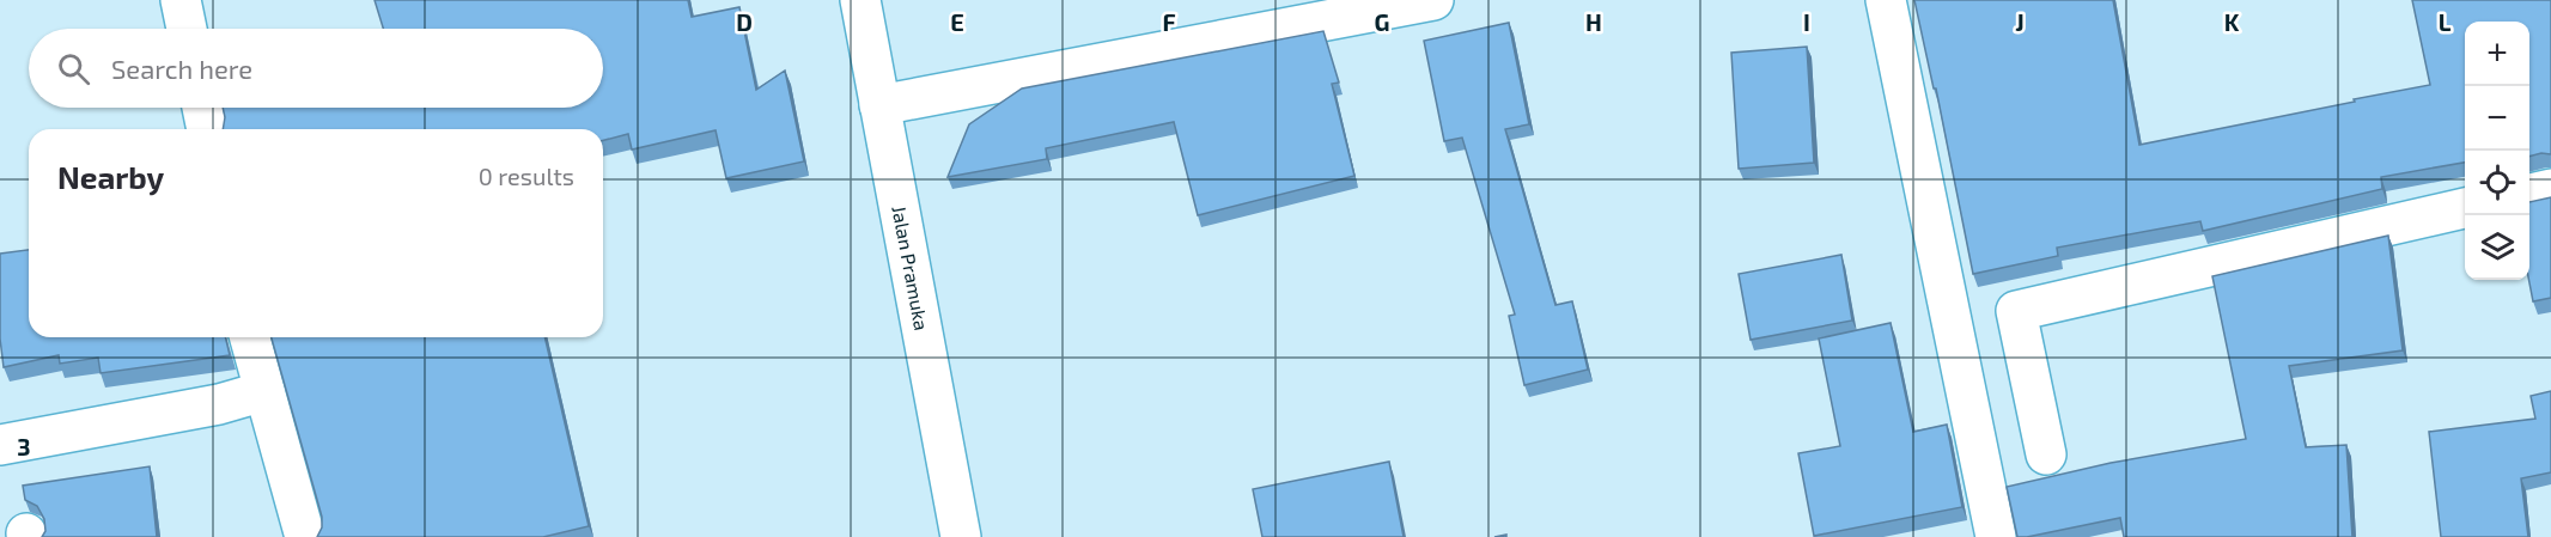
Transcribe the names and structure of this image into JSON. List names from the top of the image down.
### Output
{
  "streets": {
    "street": ["Jalan Pramuka"]
  },
  "page": {
    "map_buttons": ["+", "−"],
    "search": "Search here",
    "heading": ["Nearby", "0 results"]
  },
  "grid": {
    "columns": [
      "D",
      "E",
      "F",
      "G",
      "H",
      "I",
      "J",
      "K",
      "L"
    ],
    "rows": ["3"]
  }
}
